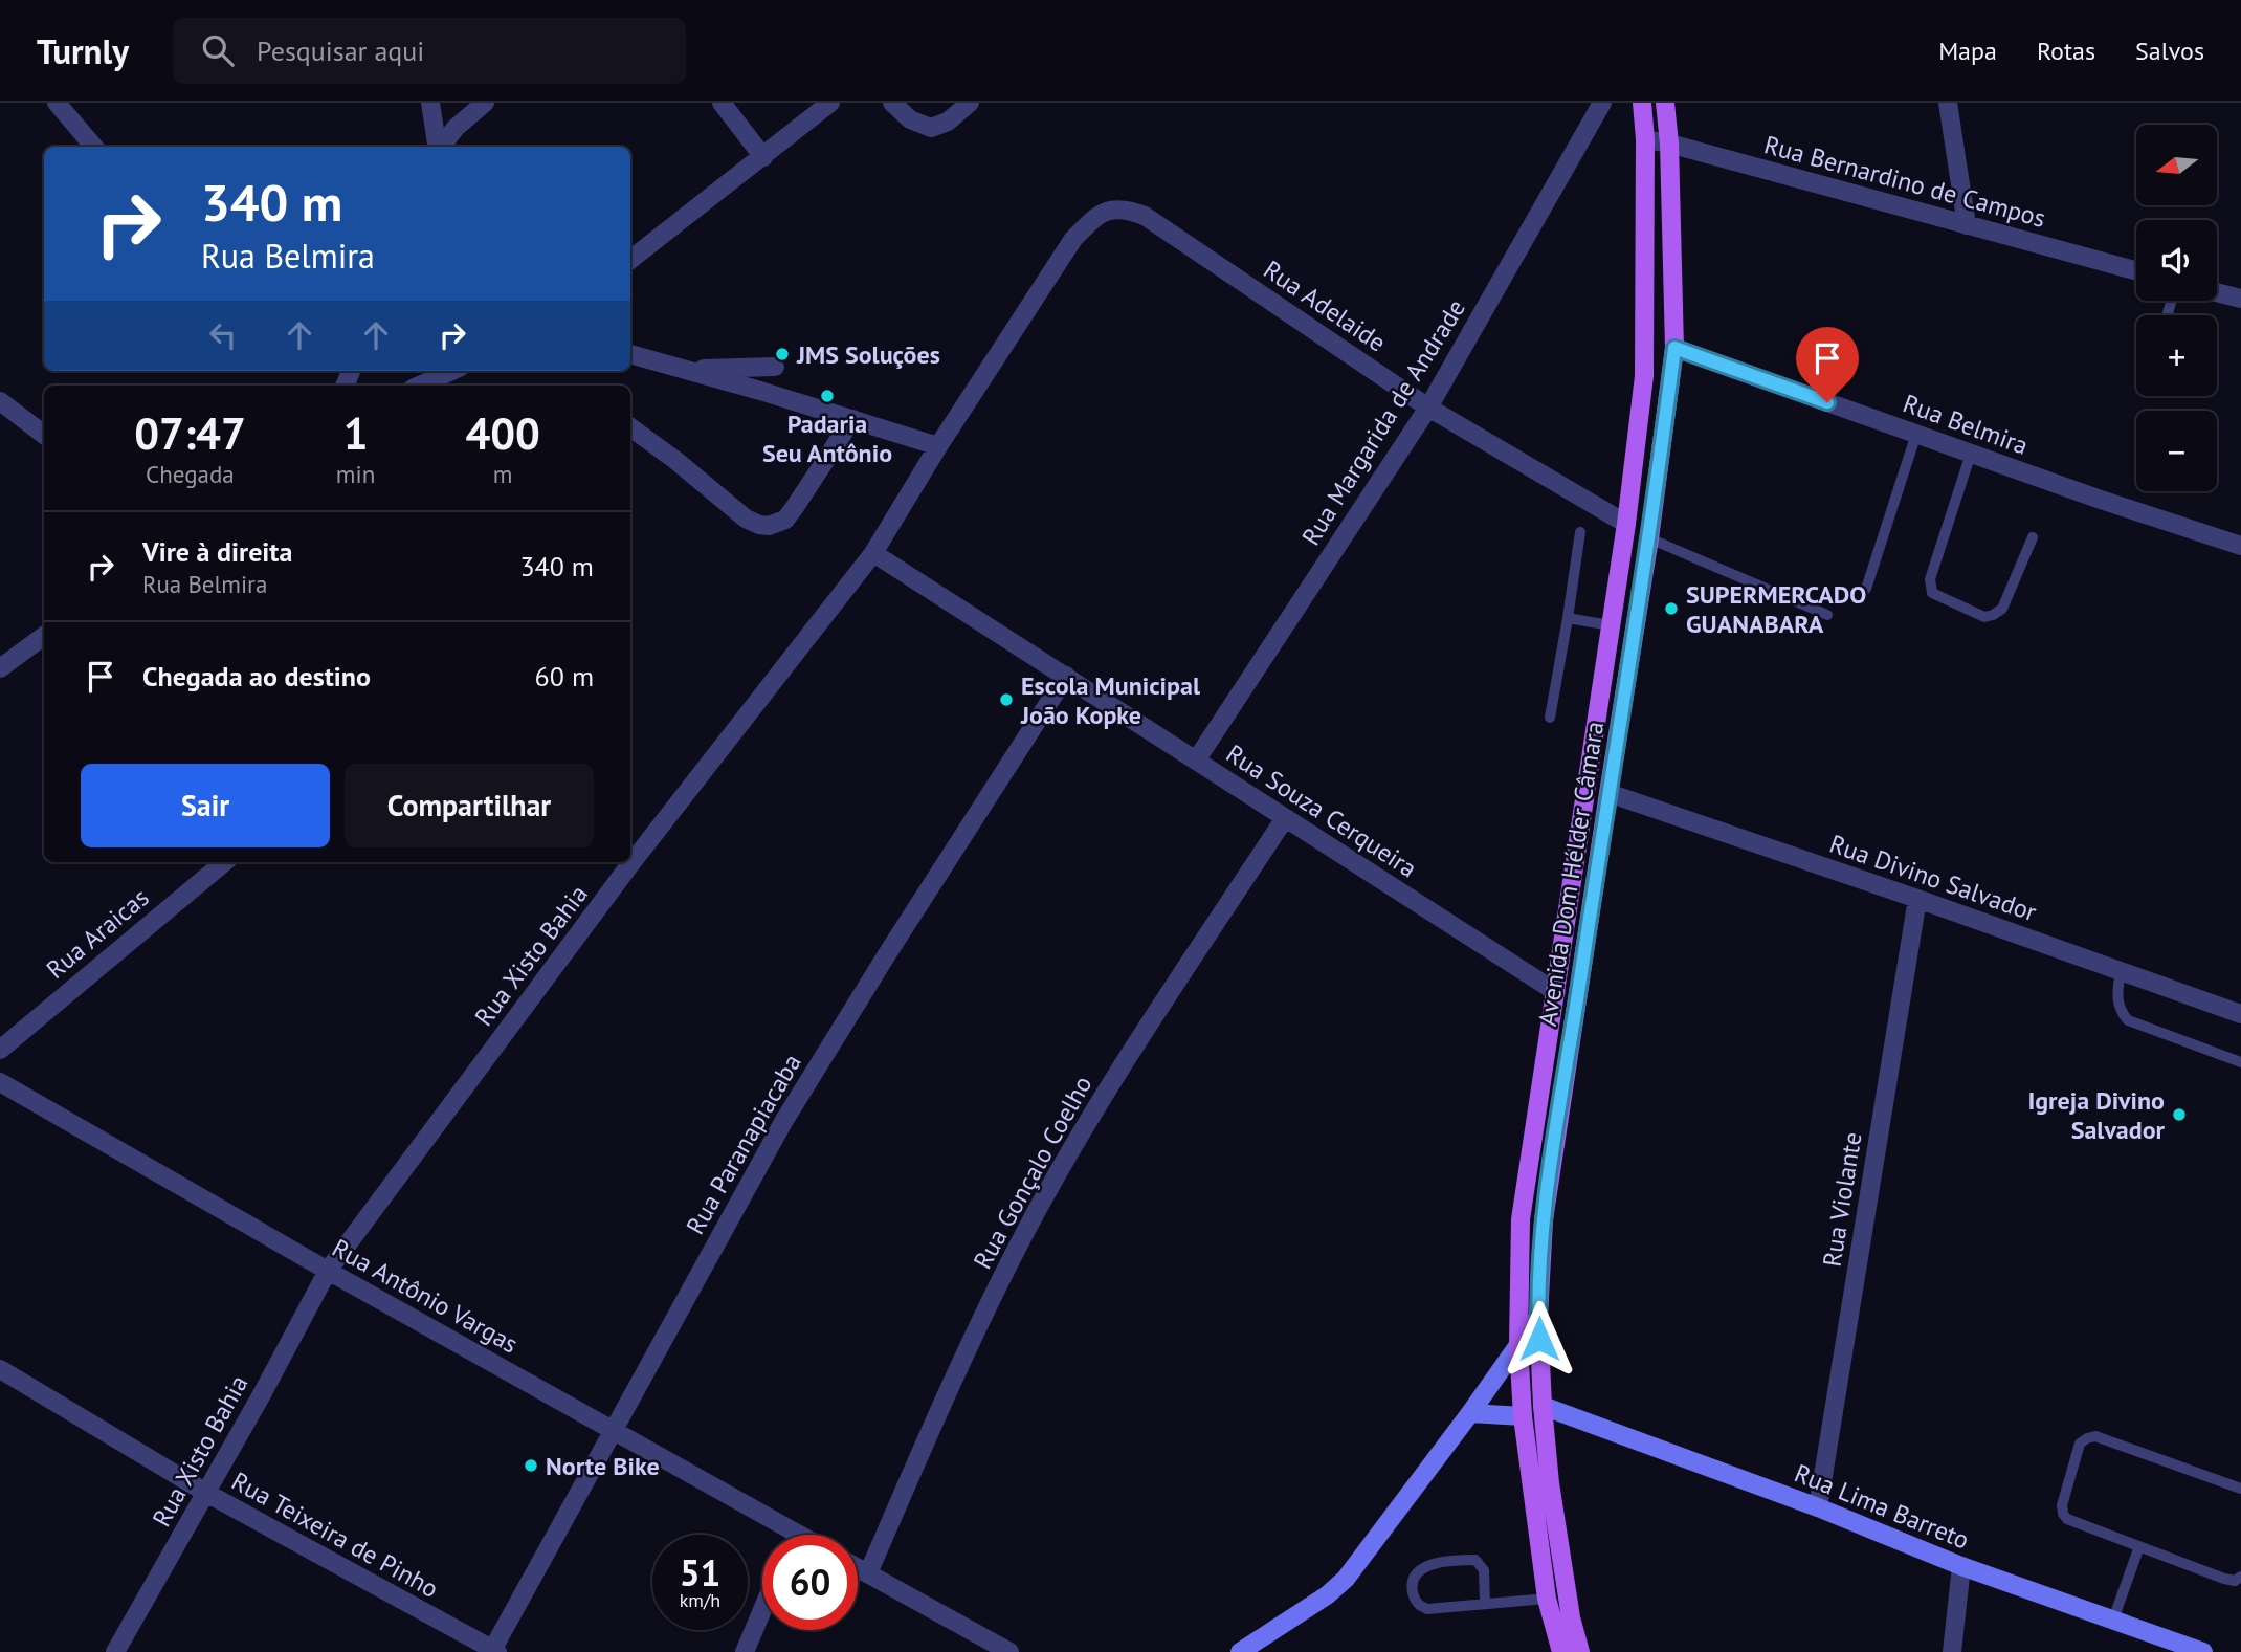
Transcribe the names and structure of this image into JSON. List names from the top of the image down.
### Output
{
  "streets": {
    "main road": ["Avenida Dom Hélder Câmara"],
    "street": [
      "Rua Bernardino de Campos",
      "Rua Adelaide",
      "Rua Margarida de Andrade",
      "Rua Belmira",
      "Rua Souza Cerqueira",
      "Rua Divino Salvador",
      "Rua Araicas",
      "Rua Xisto Bahia",
      "Rua Paranapiacaba",
      "Rua Gonçalo Coelho",
      "Rua Violante",
      "Rua Antônio Vargas",
      "Rua Lima Barreto",
      "Rua Teixeira de Pinho"
    ]
  },
  "crossings": [
    ["Rua Bernardino de Campos", "Avenida Dom Hélder Câmara"],
    ["Rua Adelaide", "Rua Margarida de Andrade"],
    ["Rua Adelaide", "Avenida Dom Hélder Câmara"],
    ["Rua Adelaide", "Rua Xisto Bahia"],
    ["Rua Margarida de Andrade", "Rua Souza Cerqueira"],
    ["Rua Belmira", "Avenida Dom Hélder Câmara"],
    ["Rua Souza Cerqueira", "Avenida Dom Hélder Câmara"],
    ["Rua Souza Cerqueira", "Rua Xisto Bahia"],
    ["Rua Souza Cerqueira", "Rua Paranapiacaba"],
    ["Rua Souza Cerqueira", "Rua Gonçalo Coelho"],
    ["Avenida Dom Hélder Câmara", "Rua Divino Salvador"],
    ["Avenida Dom Hélder Câmara", "Rua Lima Barreto"],
    ["Rua Divino Salvador", "Rua Violante"],
    ["Rua Xisto Bahia", "Rua Antônio Vargas"],
    ["Rua Xisto Bahia", "Rua Teixeira de Pinho"],
    ["Rua Paranapiacaba", "Rua Antônio Vargas"],
    ["Rua Paranapiacaba", "Rua Teixeira de Pinho"],
    ["Rua Violante", "Rua Lima Barreto"]
  ],
  "places": [
    "JMS Soluções",
    "Padaria Seu Antônio",
    "SUPERMERCADO GUANABARA",
    "Escola Municipal João Kopke",
    "Igreja Divino Salvador",
    "Norte Bike"
  ],
  "north": "left",
  "page": {
    "header": "Turnly",
    "search": "Pesquisar aqui",
    "nav": ["Mapa", "Rotas", "Salvos"],
    "map_buttons": ["+", "−"],
    "turn": ["340 m", "Rua Belmira"],
    "eta": [
      "07:47",
      "Chegada",
      "1",
      "min",
      "400",
      "m"
    ],
    "list": [
      {
        "name": "Vire à direita",
        "note": "Rua Belmira",
        "value": "340 m"
      },
      {
        "name": "Chegada ao destino",
        "value": "60 m"
      }
    ],
    "buttons": ["Sair", "Compartilhar"],
    "speed": "51 km/h",
    "limit": "60"
  }
}
